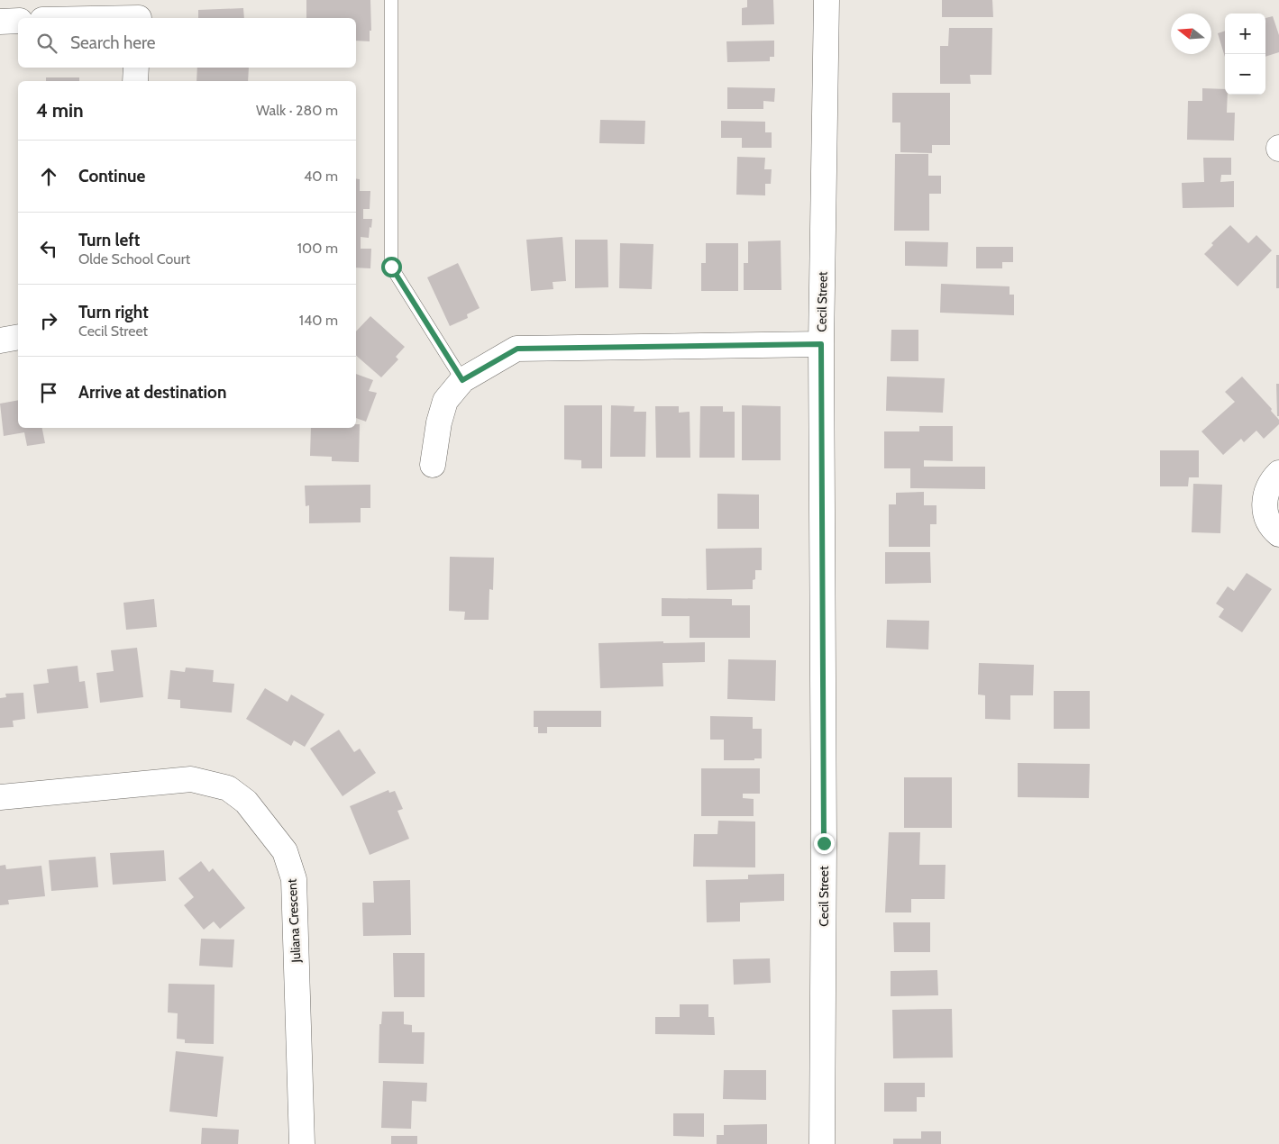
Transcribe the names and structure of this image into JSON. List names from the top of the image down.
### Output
{
  "streets": {
    "street": ["Cecil Street", "Juliana Crescent"]
  },
  "north": "left",
  "page": {
    "map_buttons": ["+", "−"],
    "search": "Search here",
    "heading": ["4 min", "Walk · 280 m"],
    "list": [
      ["Continue", "40 m"],
      ["Turn left", "Olde School Court", "100 m"],
      ["Turn right", "Cecil Street", "140 m"],
      "Arrive at destination"
    ]
  }
}
